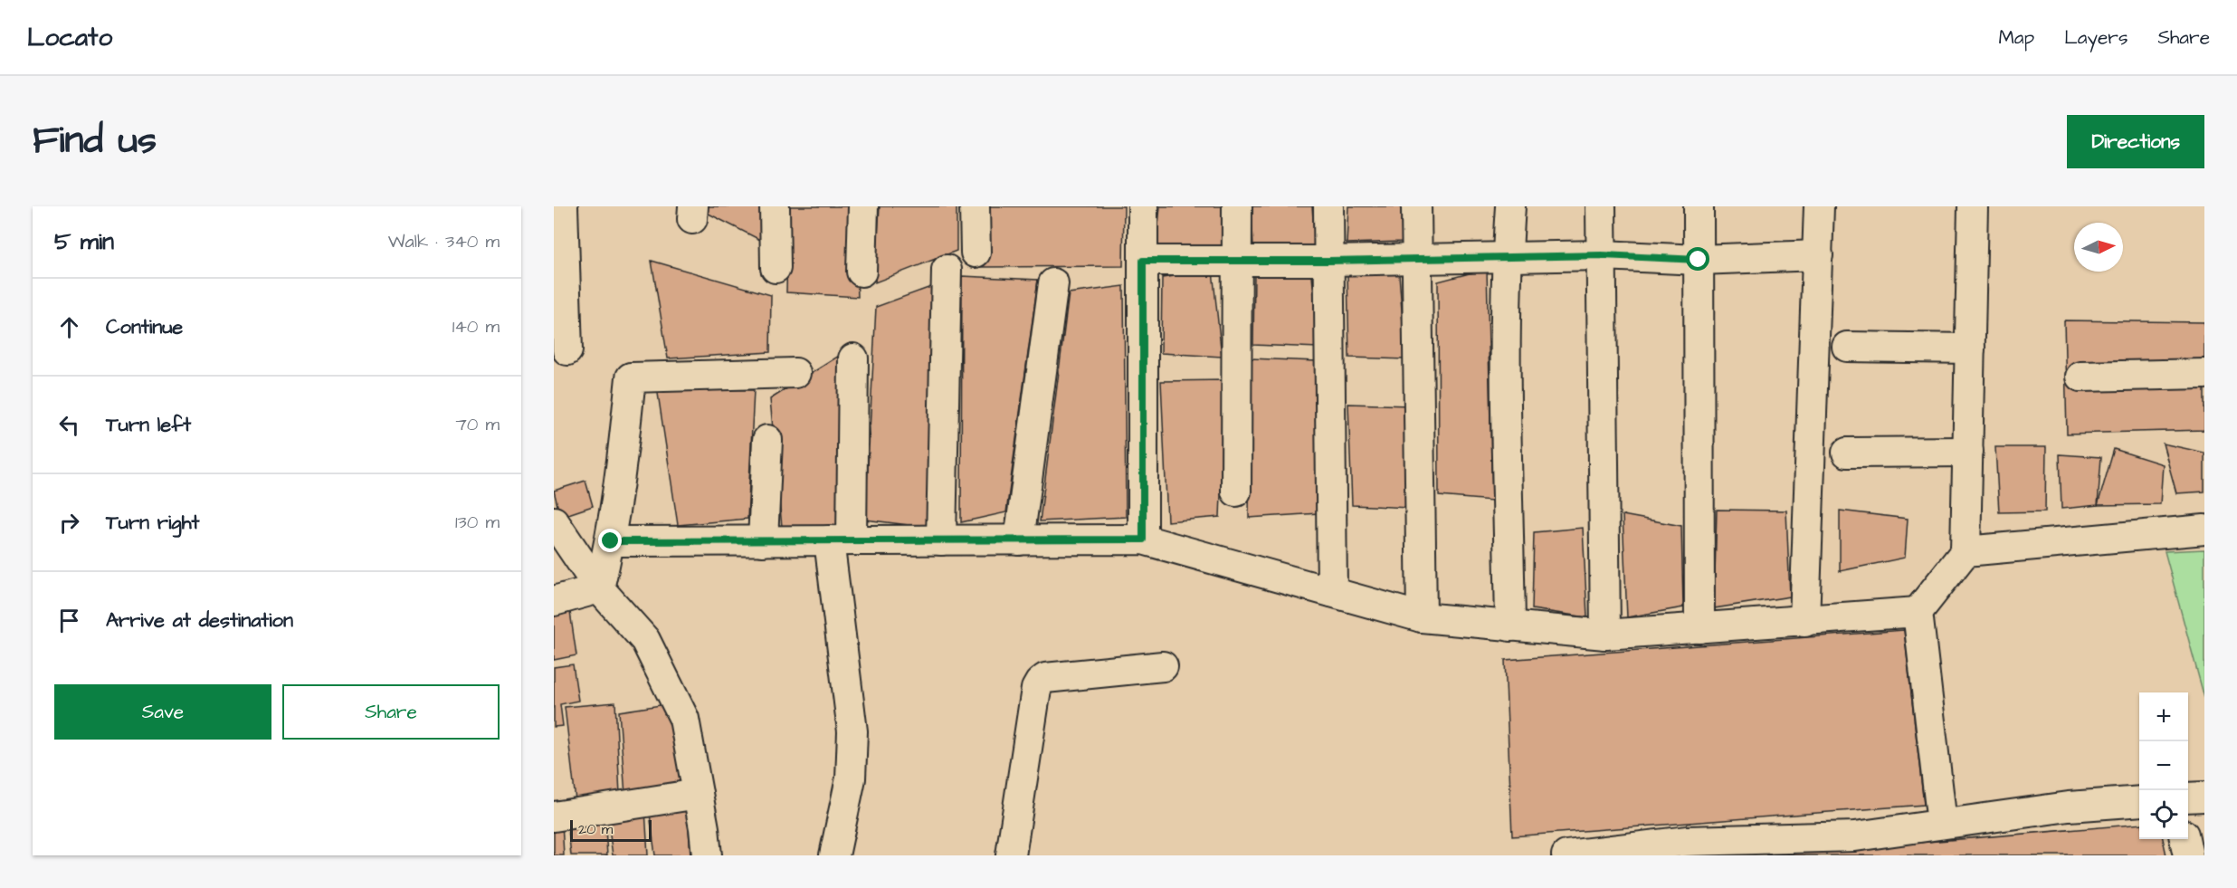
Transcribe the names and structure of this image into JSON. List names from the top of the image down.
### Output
{
  "scale_bar": "20 m",
  "north": "right",
  "page": {
    "header": "Locato",
    "nav": ["Map", "Layers", "Share"],
    "title": "Find us",
    "buttons": [
      "Directions",
      ["Save", "Share"]
    ],
    "heading": ["5 min", "Walk · 340 m"],
    "list": [
      ["Continue", "140 m"],
      ["Turn left", "70 m"],
      ["Turn right", "130 m"],
      "Arrive at destination"
    ],
    "map_buttons": ["+", "−"],
    "scale": "20 m"
  }
}
